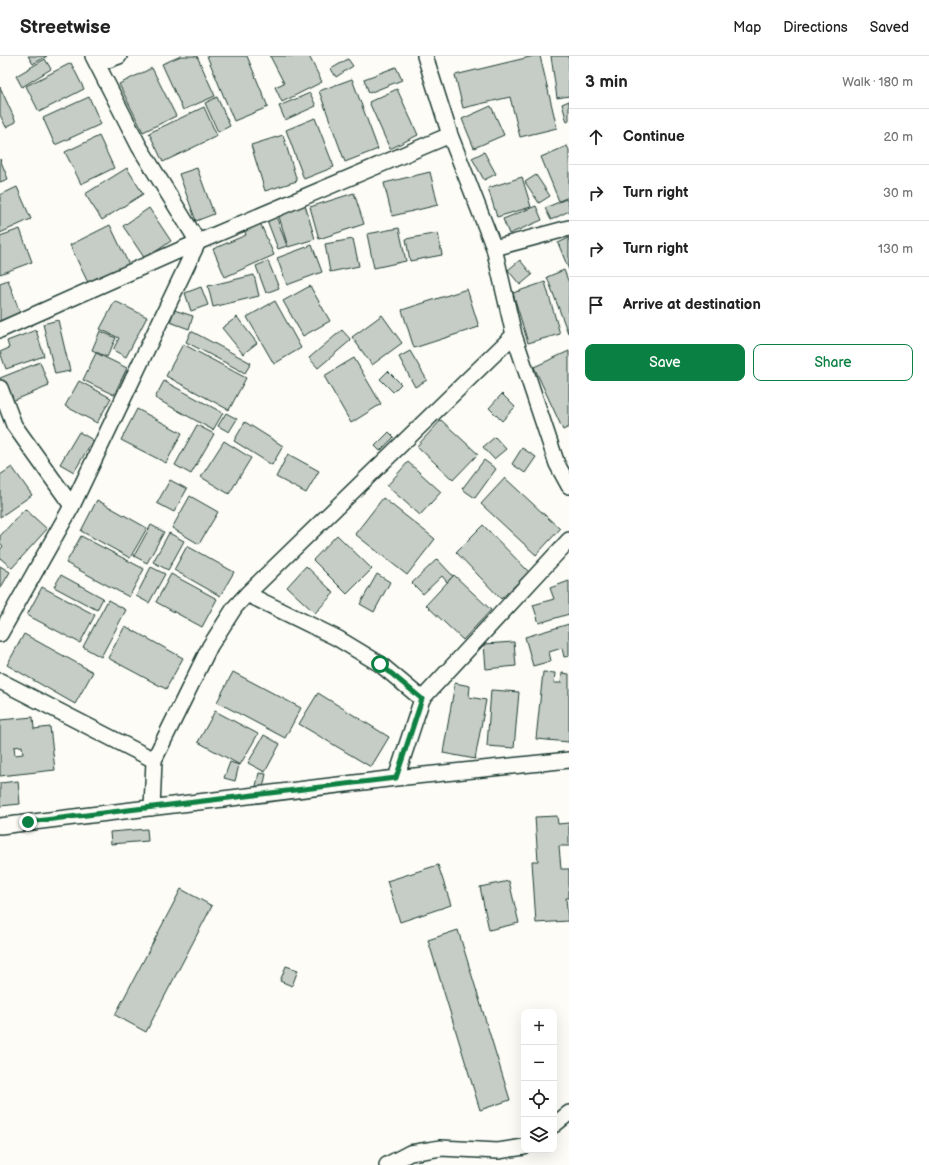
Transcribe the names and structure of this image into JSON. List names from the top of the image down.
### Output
{
  "page": {
    "header": "Streetwise",
    "nav": ["Map", "Directions", "Saved"],
    "heading": ["3 min", "Walk · 180 m"],
    "list": [
      ["Continue", "20 m"],
      ["Turn right", "30 m"],
      ["Turn right", "130 m"],
      "Arrive at destination"
    ],
    "buttons": ["Save", "Share"],
    "map_buttons": ["+", "−"]
  }
}
